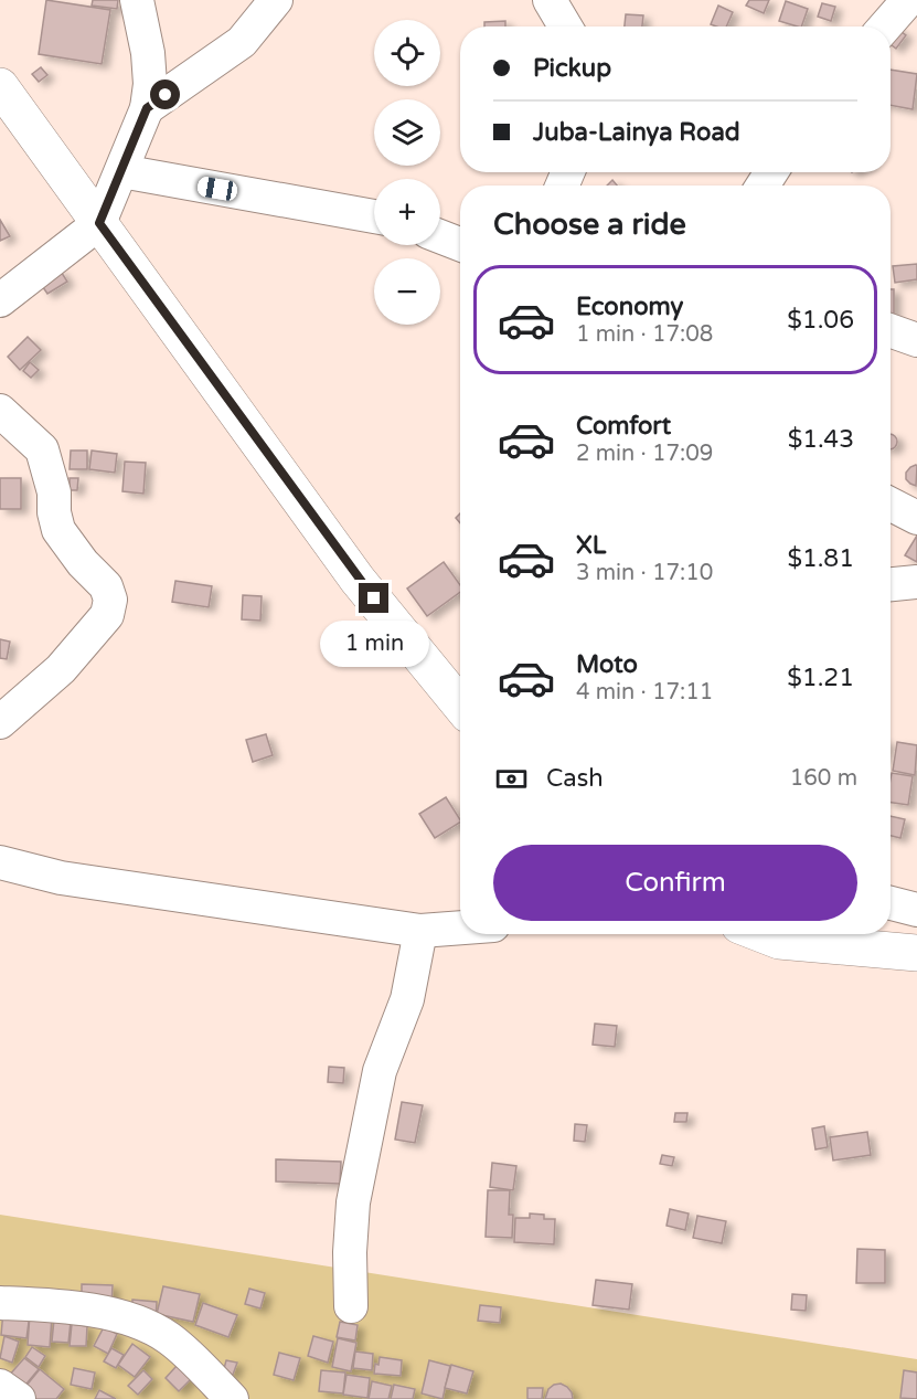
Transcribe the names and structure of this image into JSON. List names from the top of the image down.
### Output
{
  "page": {
    "map_buttons": ["+", "−"],
    "banner": ["Pickup", "Juba-Lainya Road"],
    "heading": "Choose a ride",
    "list": [
      {
        "name": "Economy",
        "note": "1 min · 17:08",
        "value": "$1.06"
      },
      {
        "name": "Comfort",
        "note": "2 min · 17:09",
        "value": "$1.43"
      },
      {
        "name": "XL",
        "note": "3 min · 17:10",
        "value": "$1.81"
      },
      {
        "name": "Moto",
        "note": "4 min · 17:11",
        "value": "$1.21"
      }
    ],
    "bubble": "1 min",
    "pay": ["Cash", "160 m"],
    "buttons": "Confirm"
  }
}
